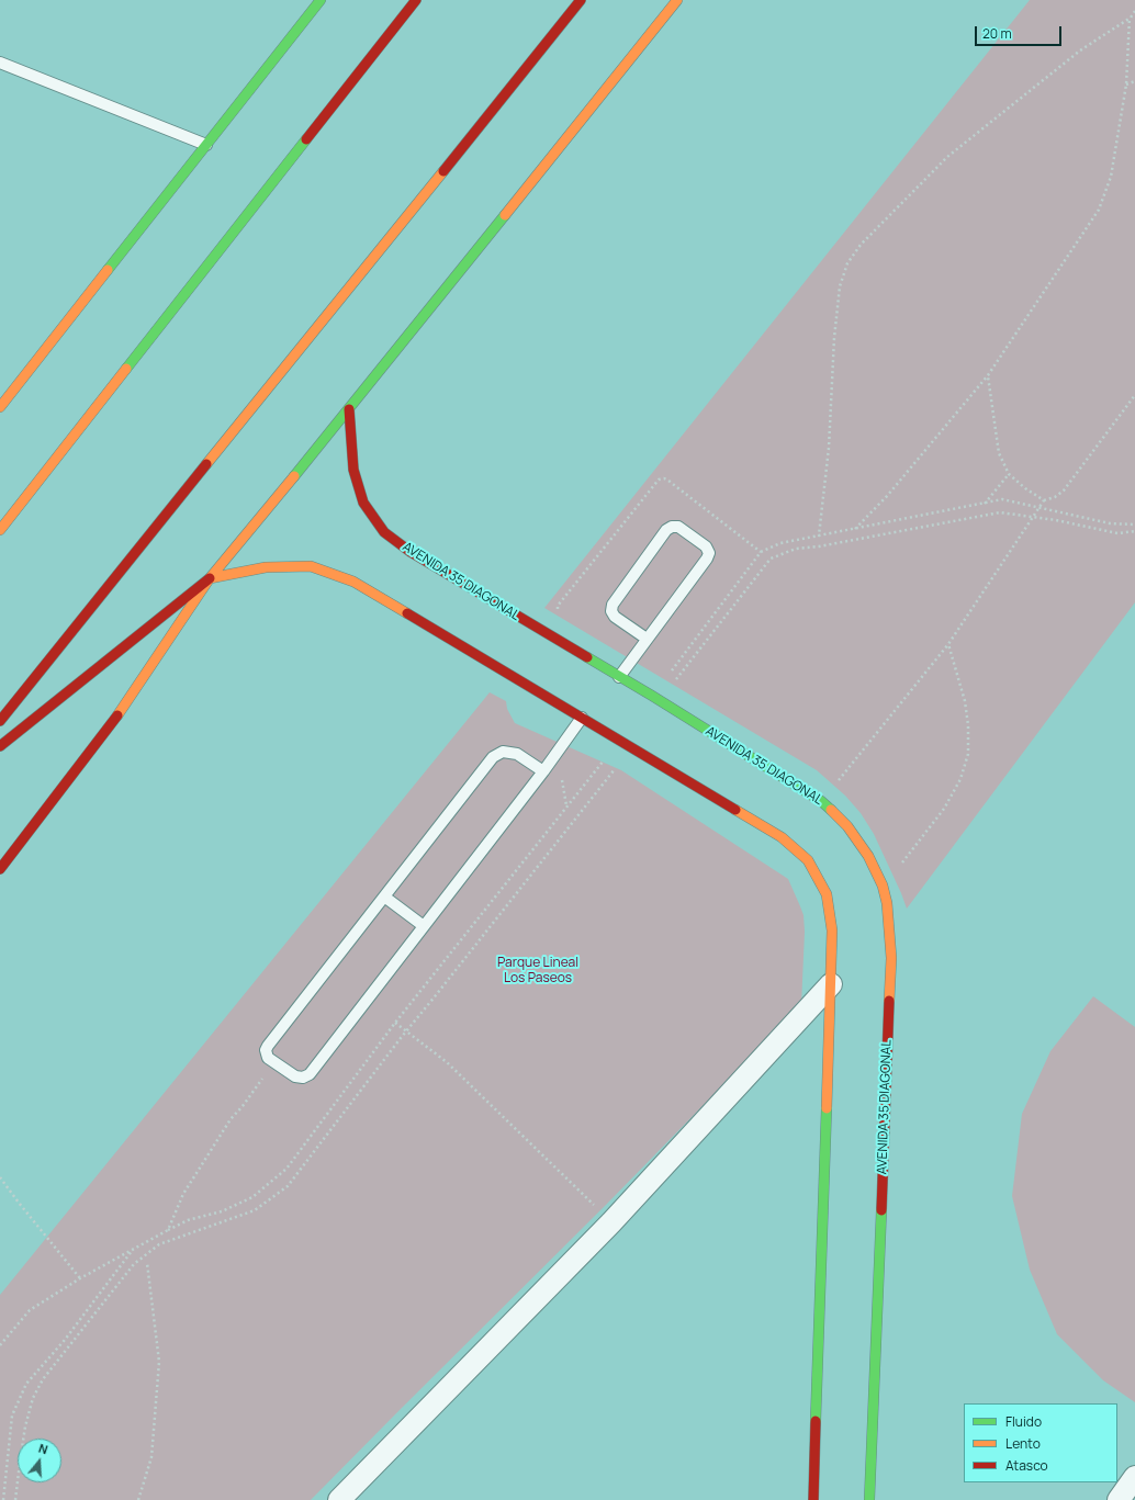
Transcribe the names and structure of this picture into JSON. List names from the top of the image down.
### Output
{
  "streets": {
    "main road": ["AVENIDA 35 DIAGONAL"]
  },
  "parks": ["Parque Lineal Los Paseos"],
  "legend": ["Fluido", "Lento", "Atasco"],
  "scale_bar": "20 m",
  "north": "top"
}
